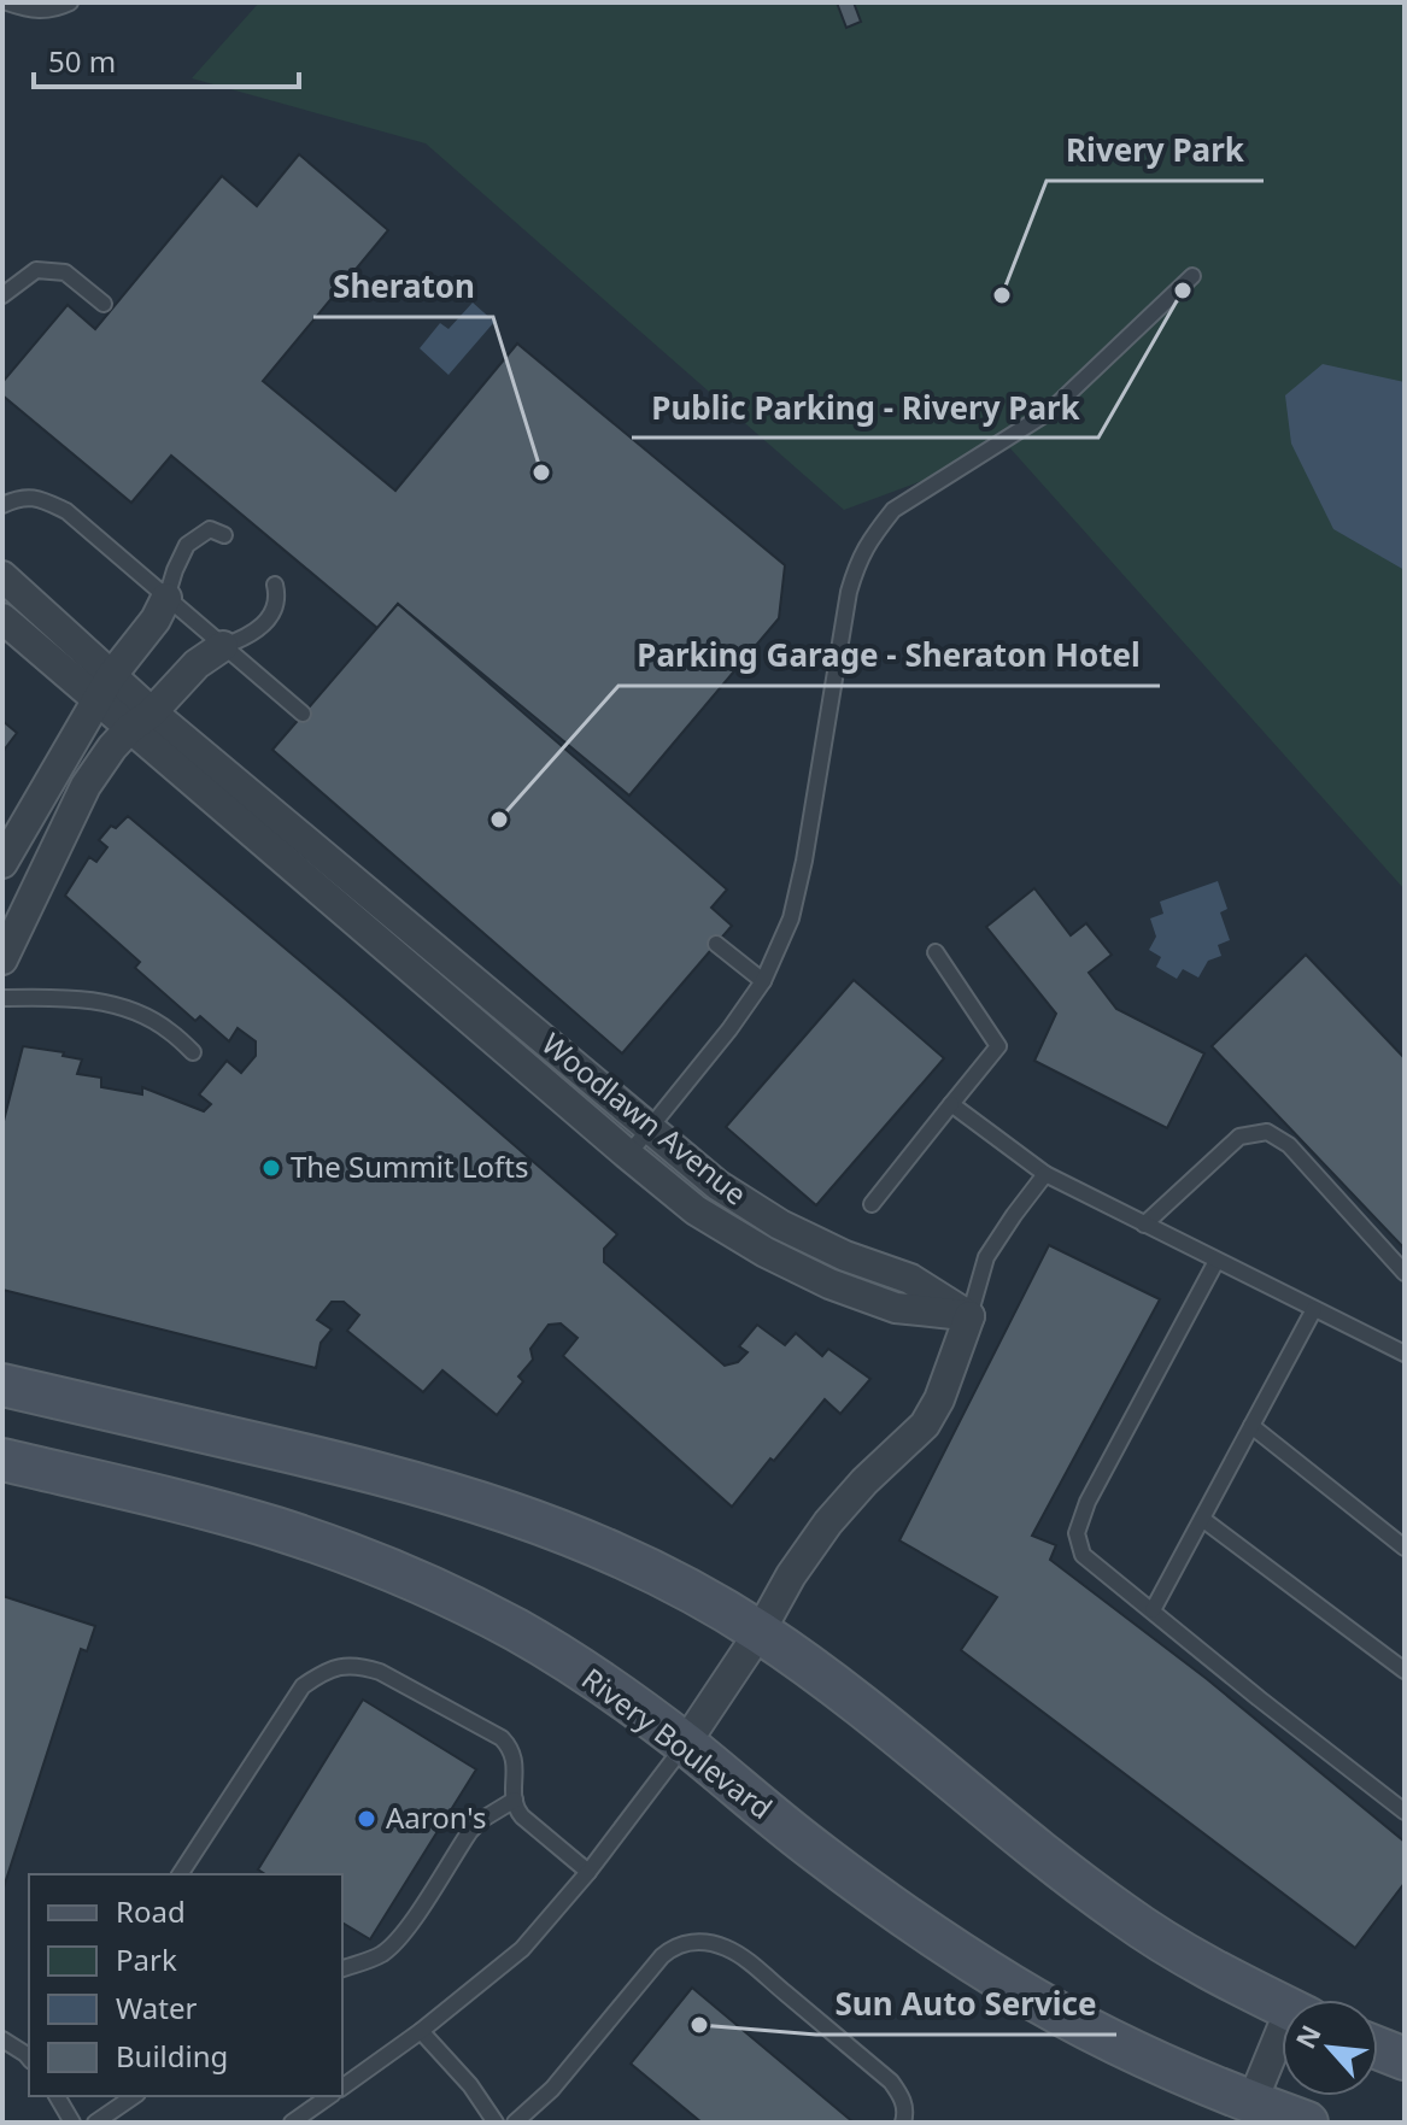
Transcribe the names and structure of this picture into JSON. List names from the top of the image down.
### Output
{
  "streets": {
    "street": ["Woodlawn Avenue", "Rivery Boulevard"]
  },
  "places": [
    "Public Parking - Rivery Park",
    "Rivery Park",
    "Sheraton",
    "Parking Garage - Sheraton Hotel",
    "The Summit Lofts",
    "Aaron's",
    "Sun Auto Service"
  ],
  "legend": [
    "Road",
    "Park",
    "Water",
    "Building"
  ],
  "scale_bar": "50 m",
  "north": "top left"
}
